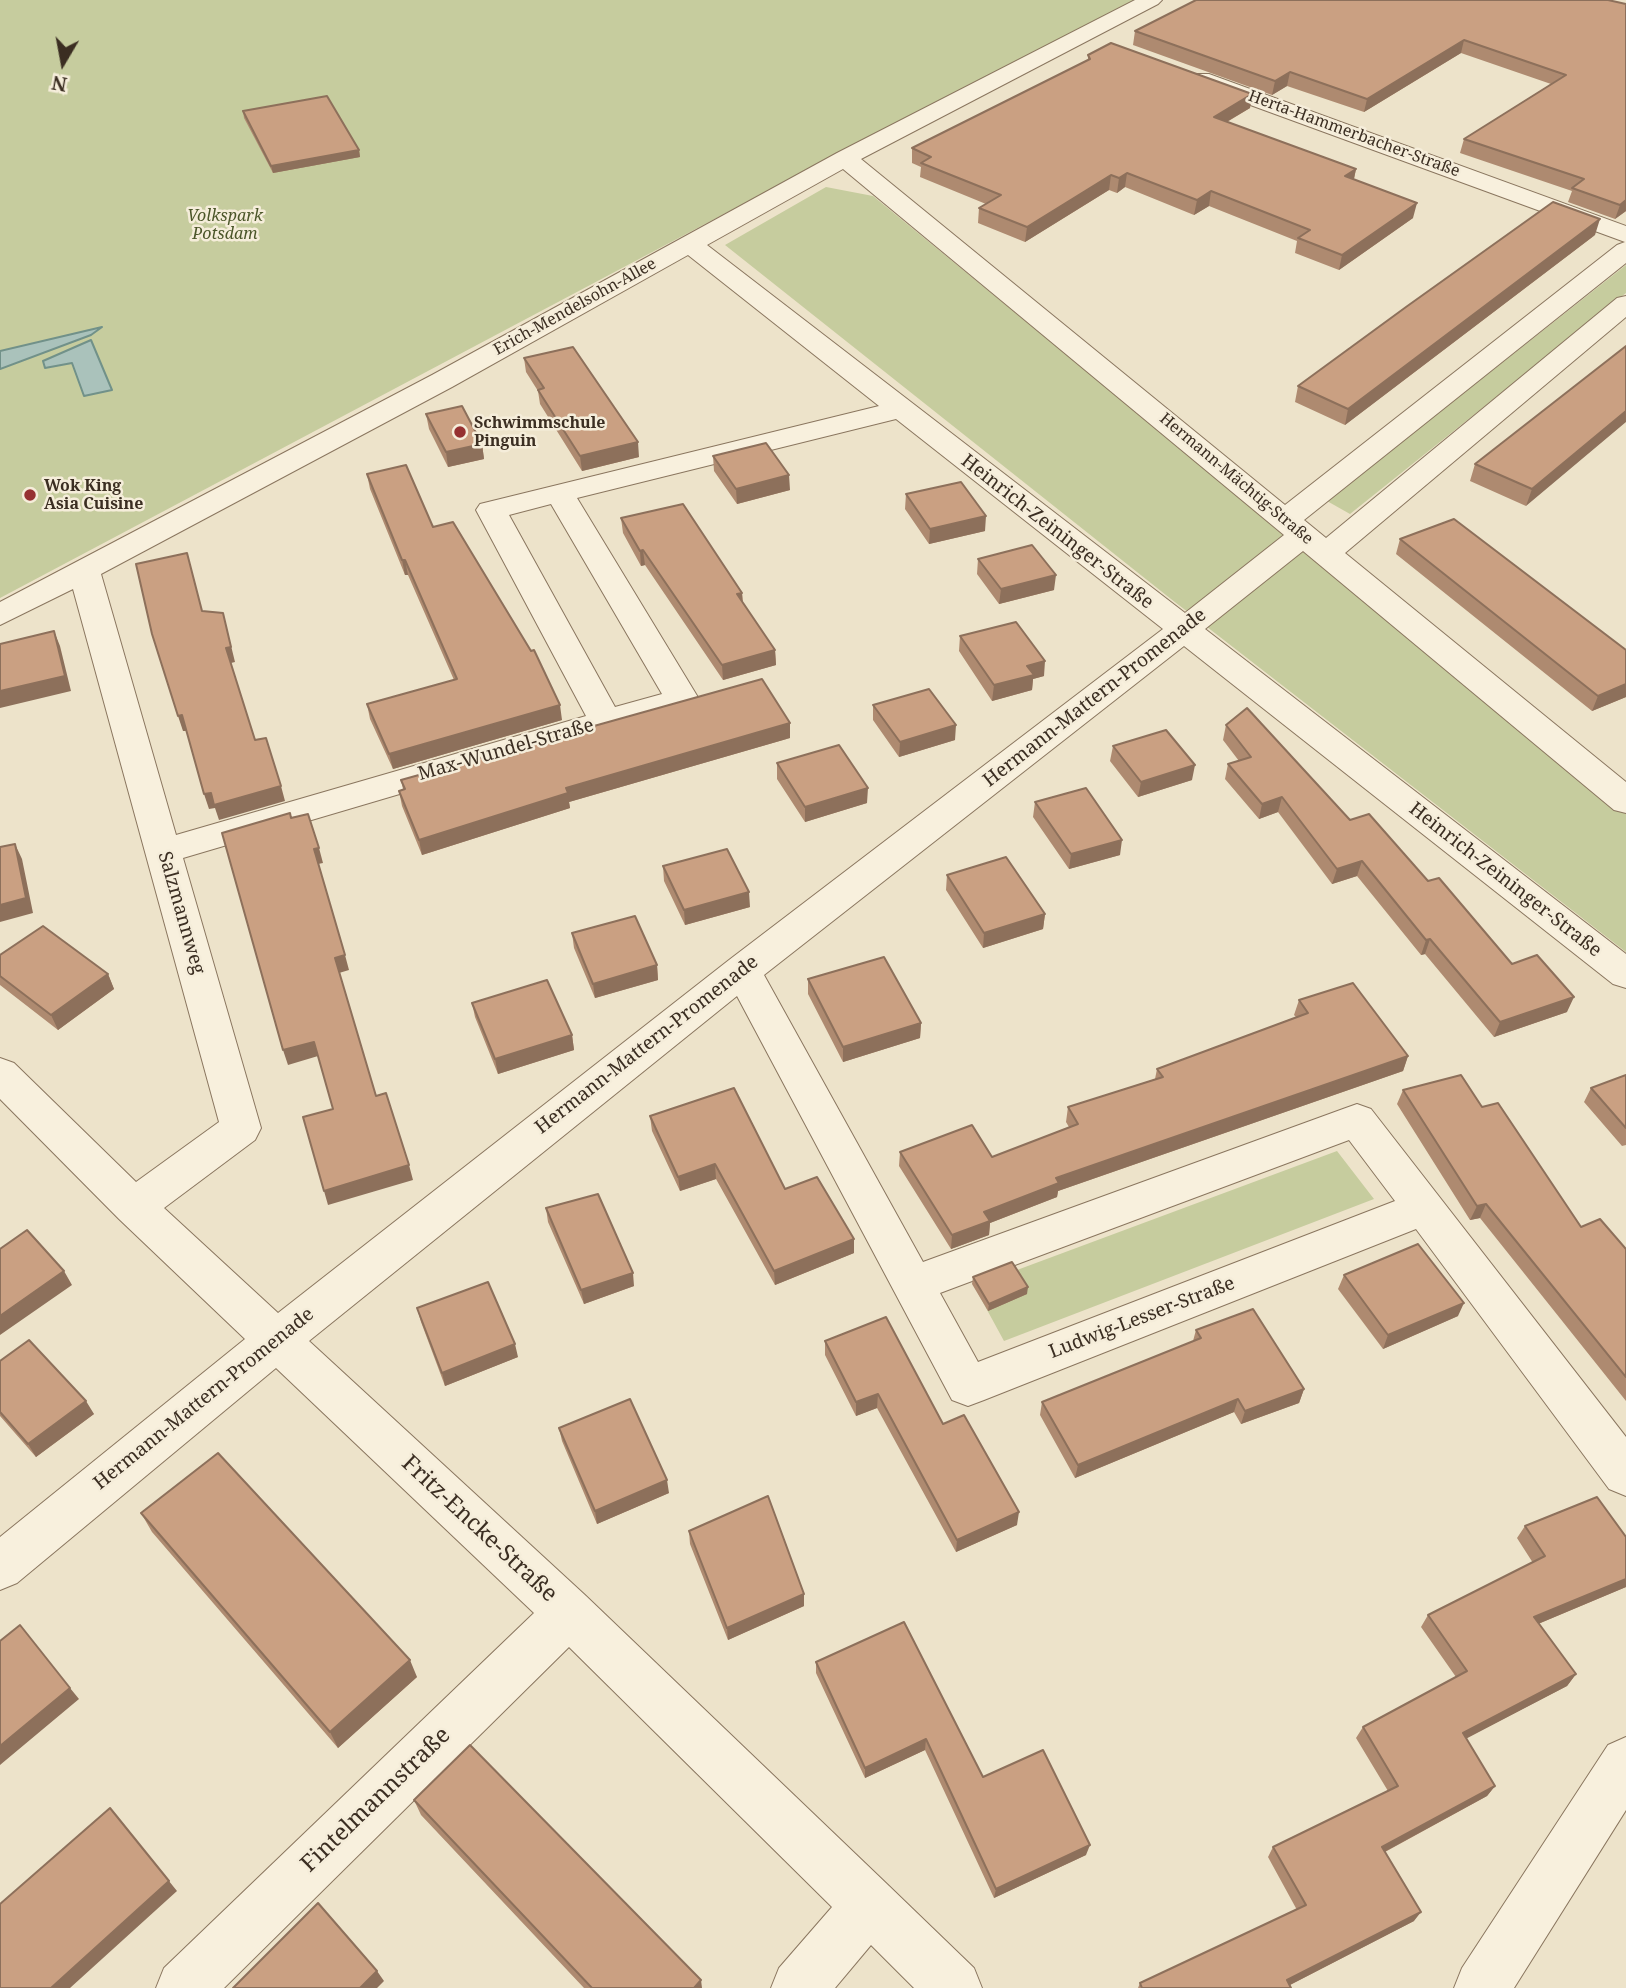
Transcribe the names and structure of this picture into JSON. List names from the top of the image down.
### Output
{
  "streets": {
    "street": [
      "Herta-Hammerbacher-Straße",
      "Erich-Mendelsohn-Allee",
      "Hermann-Mächtig-Straße",
      "Heinrich-Zeininger-Straße",
      "Hermann-Mattern-Promenade",
      "Max-Wundel-Straße",
      "Salzmannweg",
      "Ludwig-Lesser-Straße",
      "Fritz-Encke-Straße",
      "Fintelmannstraße"
    ]
  },
  "crossings": [
    ["Erich-Mendelsohn-Allee", "Hermann-Mächtig-Straße"],
    ["Erich-Mendelsohn-Allee", "Heinrich-Zeininger-Straße"],
    ["Erich-Mendelsohn-Allee", "Salzmannweg"],
    ["Hermann-Mächtig-Straße", "Hermann-Mattern-Promenade"],
    ["Heinrich-Zeininger-Straße", "Hermann-Mattern-Promenade"],
    ["Heinrich-Zeininger-Straße", "Max-Wundel-Straße"],
    ["Hermann-Mattern-Promenade", "Ludwig-Lesser-Straße"],
    ["Hermann-Mattern-Promenade", "Fritz-Encke-Straße"],
    ["Max-Wundel-Straße", "Salzmannweg"],
    ["Salzmannweg", "Fritz-Encke-Straße"],
    ["Fritz-Encke-Straße", "Fintelmannstraße"]
  ],
  "parks": ["Volkspark Potsdam"],
  "places": ["Schwimmschule Pinguin", "Wok King Asia Cuisine"],
  "north": "bottom"
}
